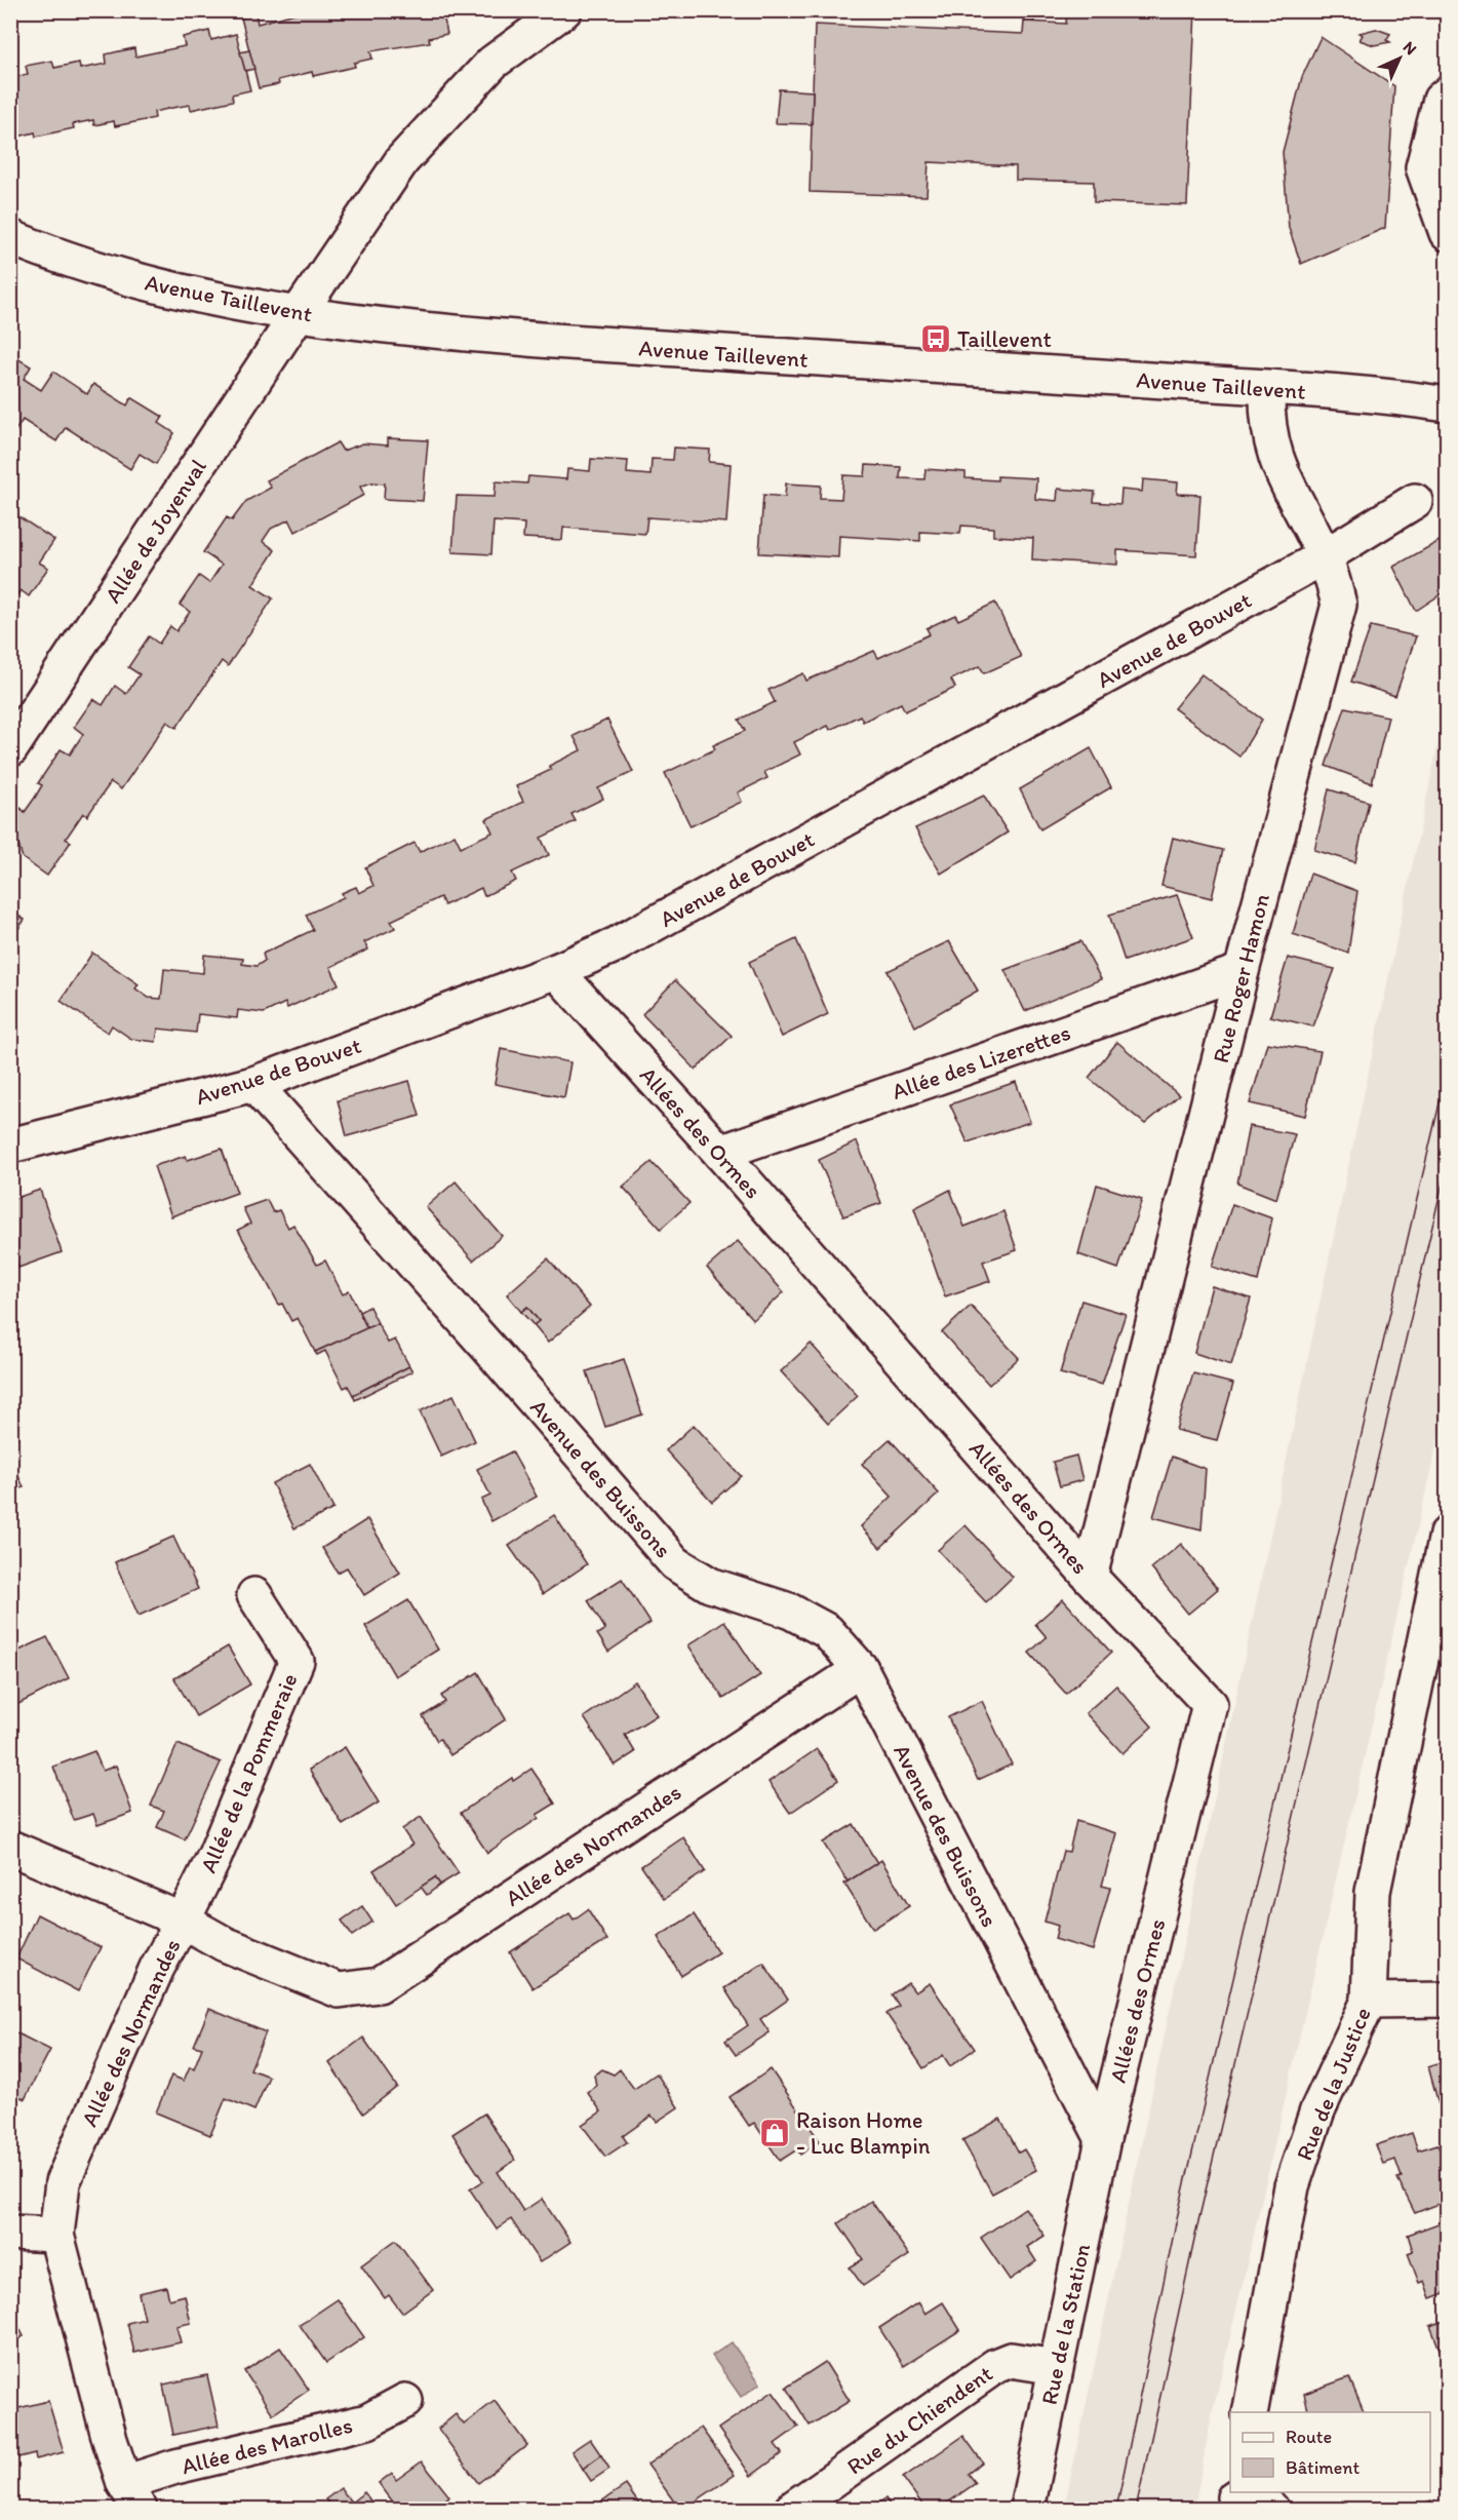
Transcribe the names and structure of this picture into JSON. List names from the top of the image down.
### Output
{
  "streets": {
    "street": [
      "Avenue Taillevent",
      "Allée de Joyenval",
      "Avenue de Bouvet",
      "Rue Roger Hamon",
      "Allée des Lizerettes",
      "Allées des Ormes",
      "Avenue des Buissons",
      "Allée de la Pommeraie",
      "Allée des Normandes",
      "Rue de la Justice",
      "Rue de la Station",
      "Rue du Chiendent",
      "Allée des Marolles"
    ]
  },
  "crossings": [
    ["Avenue Taillevent", "Allée de Joyenval"],
    ["Avenue Taillevent", "Rue Roger Hamon"],
    ["Avenue de Bouvet", "Rue Roger Hamon"],
    ["Avenue de Bouvet", "Allées des Ormes"],
    ["Avenue de Bouvet", "Avenue des Buissons"],
    ["Rue Roger Hamon", "Allée des Lizerettes"],
    ["Rue Roger Hamon", "Allées des Ormes"],
    ["Allée des Lizerettes", "Allées des Ormes"],
    ["Allées des Ormes", "Avenue des Buissons"],
    ["Allées des Ormes", "Rue de la Station"],
    ["Avenue des Buissons", "Allée des Normandes"],
    ["Avenue des Buissons", "Rue de la Station"],
    ["Allée de la Pommeraie", "Allée des Normandes"],
    ["Allée des Normandes", "Allée des Marolles"],
    ["Rue de la Station", "Rue du Chiendent"]
  ],
  "places": {
    "bus stop": ["Taillevent"],
    "shop": ["Raison Home - Luc Blampin"]
  },
  "legend": ["Route", "Bâtiment"],
  "north": "top right"
}
